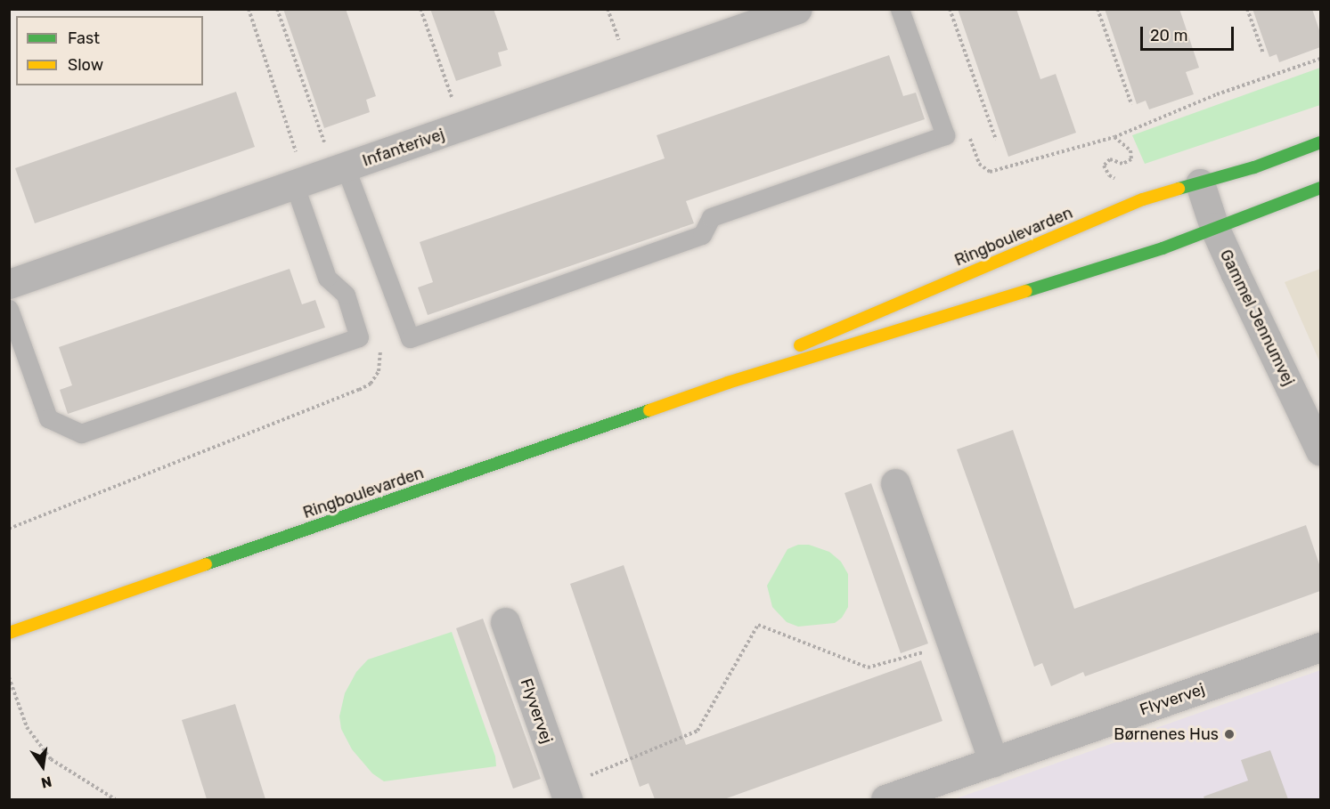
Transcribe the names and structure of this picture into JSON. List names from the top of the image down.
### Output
{
  "streets": {
    "main road": ["Ringboulevarden"],
    "street": ["Infanterivej", "Gammel Jennumvej", "Flyvervej"]
  },
  "crossings": [
    ["Ringboulevarden", "Gammel Jennumvej"]
  ],
  "places": ["Børnenes Hus"],
  "legend": ["Fast", "Slow"],
  "scale_bar": "20 m",
  "north": "bottom"
}
